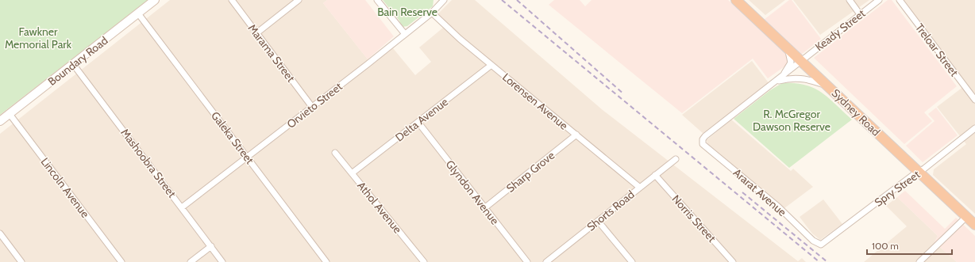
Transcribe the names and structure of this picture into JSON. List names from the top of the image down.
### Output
{
  "streets": {
    "highway": ["Sydney Road"],
    "main road": ["Boundary Road"],
    "street": [
      "Keady Street",
      "Treloar Street",
      "Marama Street",
      "Lorensen Avenue",
      "Orvieto Street",
      "Delta Avenue",
      "Galeka Street",
      "Mashoobra Street",
      "Sharp Grove",
      "Lincoln Avenue",
      "Spry Street",
      "Glyndon Avenue",
      "Ararat Avenue",
      "Athol Avenue",
      "Shorts Road",
      "Norris Street"
    ]
  },
  "crossings": [
    ["Keady Street", "Sydney Road"],
    ["Marama Street", "Orvieto Street"],
    ["Boundary Road", "Galeka Street"],
    ["Boundary Road", "Mashoobra Street"],
    ["Boundary Road", "Lincoln Avenue"],
    ["Lorensen Avenue", "Orvieto Street"],
    ["Lorensen Avenue", "Delta Avenue"],
    ["Lorensen Avenue", "Sharp Grove"],
    ["Lorensen Avenue", "Shorts Road"],
    ["Orvieto Street", "Galeka Street"],
    ["Orvieto Street", "Mashoobra Street"],
    ["Sydney Road", "Spry Street"],
    ["Delta Avenue", "Glyndon Avenue"],
    ["Delta Avenue", "Athol Avenue"],
    ["Sharp Grove", "Glyndon Avenue"],
    ["Spry Street", "Ararat Avenue"],
    ["Shorts Road", "Norris Street"]
  ],
  "parks": ["Bain Reserve", "Fawkner Memorial Park", "R. McGregor Dawson Reserve"],
  "scale_bar": "100 m"
}
